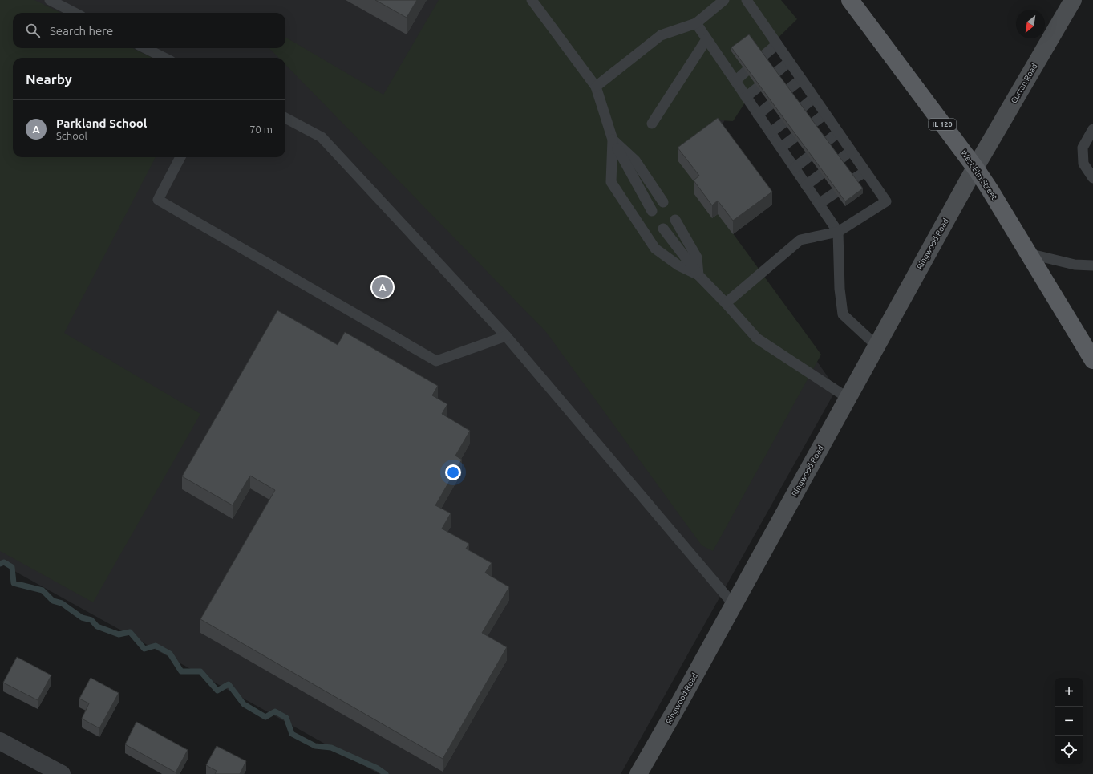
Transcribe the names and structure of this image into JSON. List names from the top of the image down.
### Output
{
  "streets": {
    "main road": ["IL 120", "West Elm Street"],
    "street": ["Curran Road", "Ringwood Road"]
  },
  "crossings": [
    ["Curran Road", "West Elm Street"],
    ["Curran Road", "Ringwood Road"],
    ["West Elm Street", "Ringwood Road"]
  ],
  "north": "bottom left",
  "page": {
    "search": "Search here",
    "heading": "Nearby",
    "list": [
      {
        "mark": "A",
        "name": "Parkland School",
        "note": "School",
        "value": "70 m"
      }
    ],
    "pins": "A",
    "map_buttons": ["+", "−"]
  }
}
